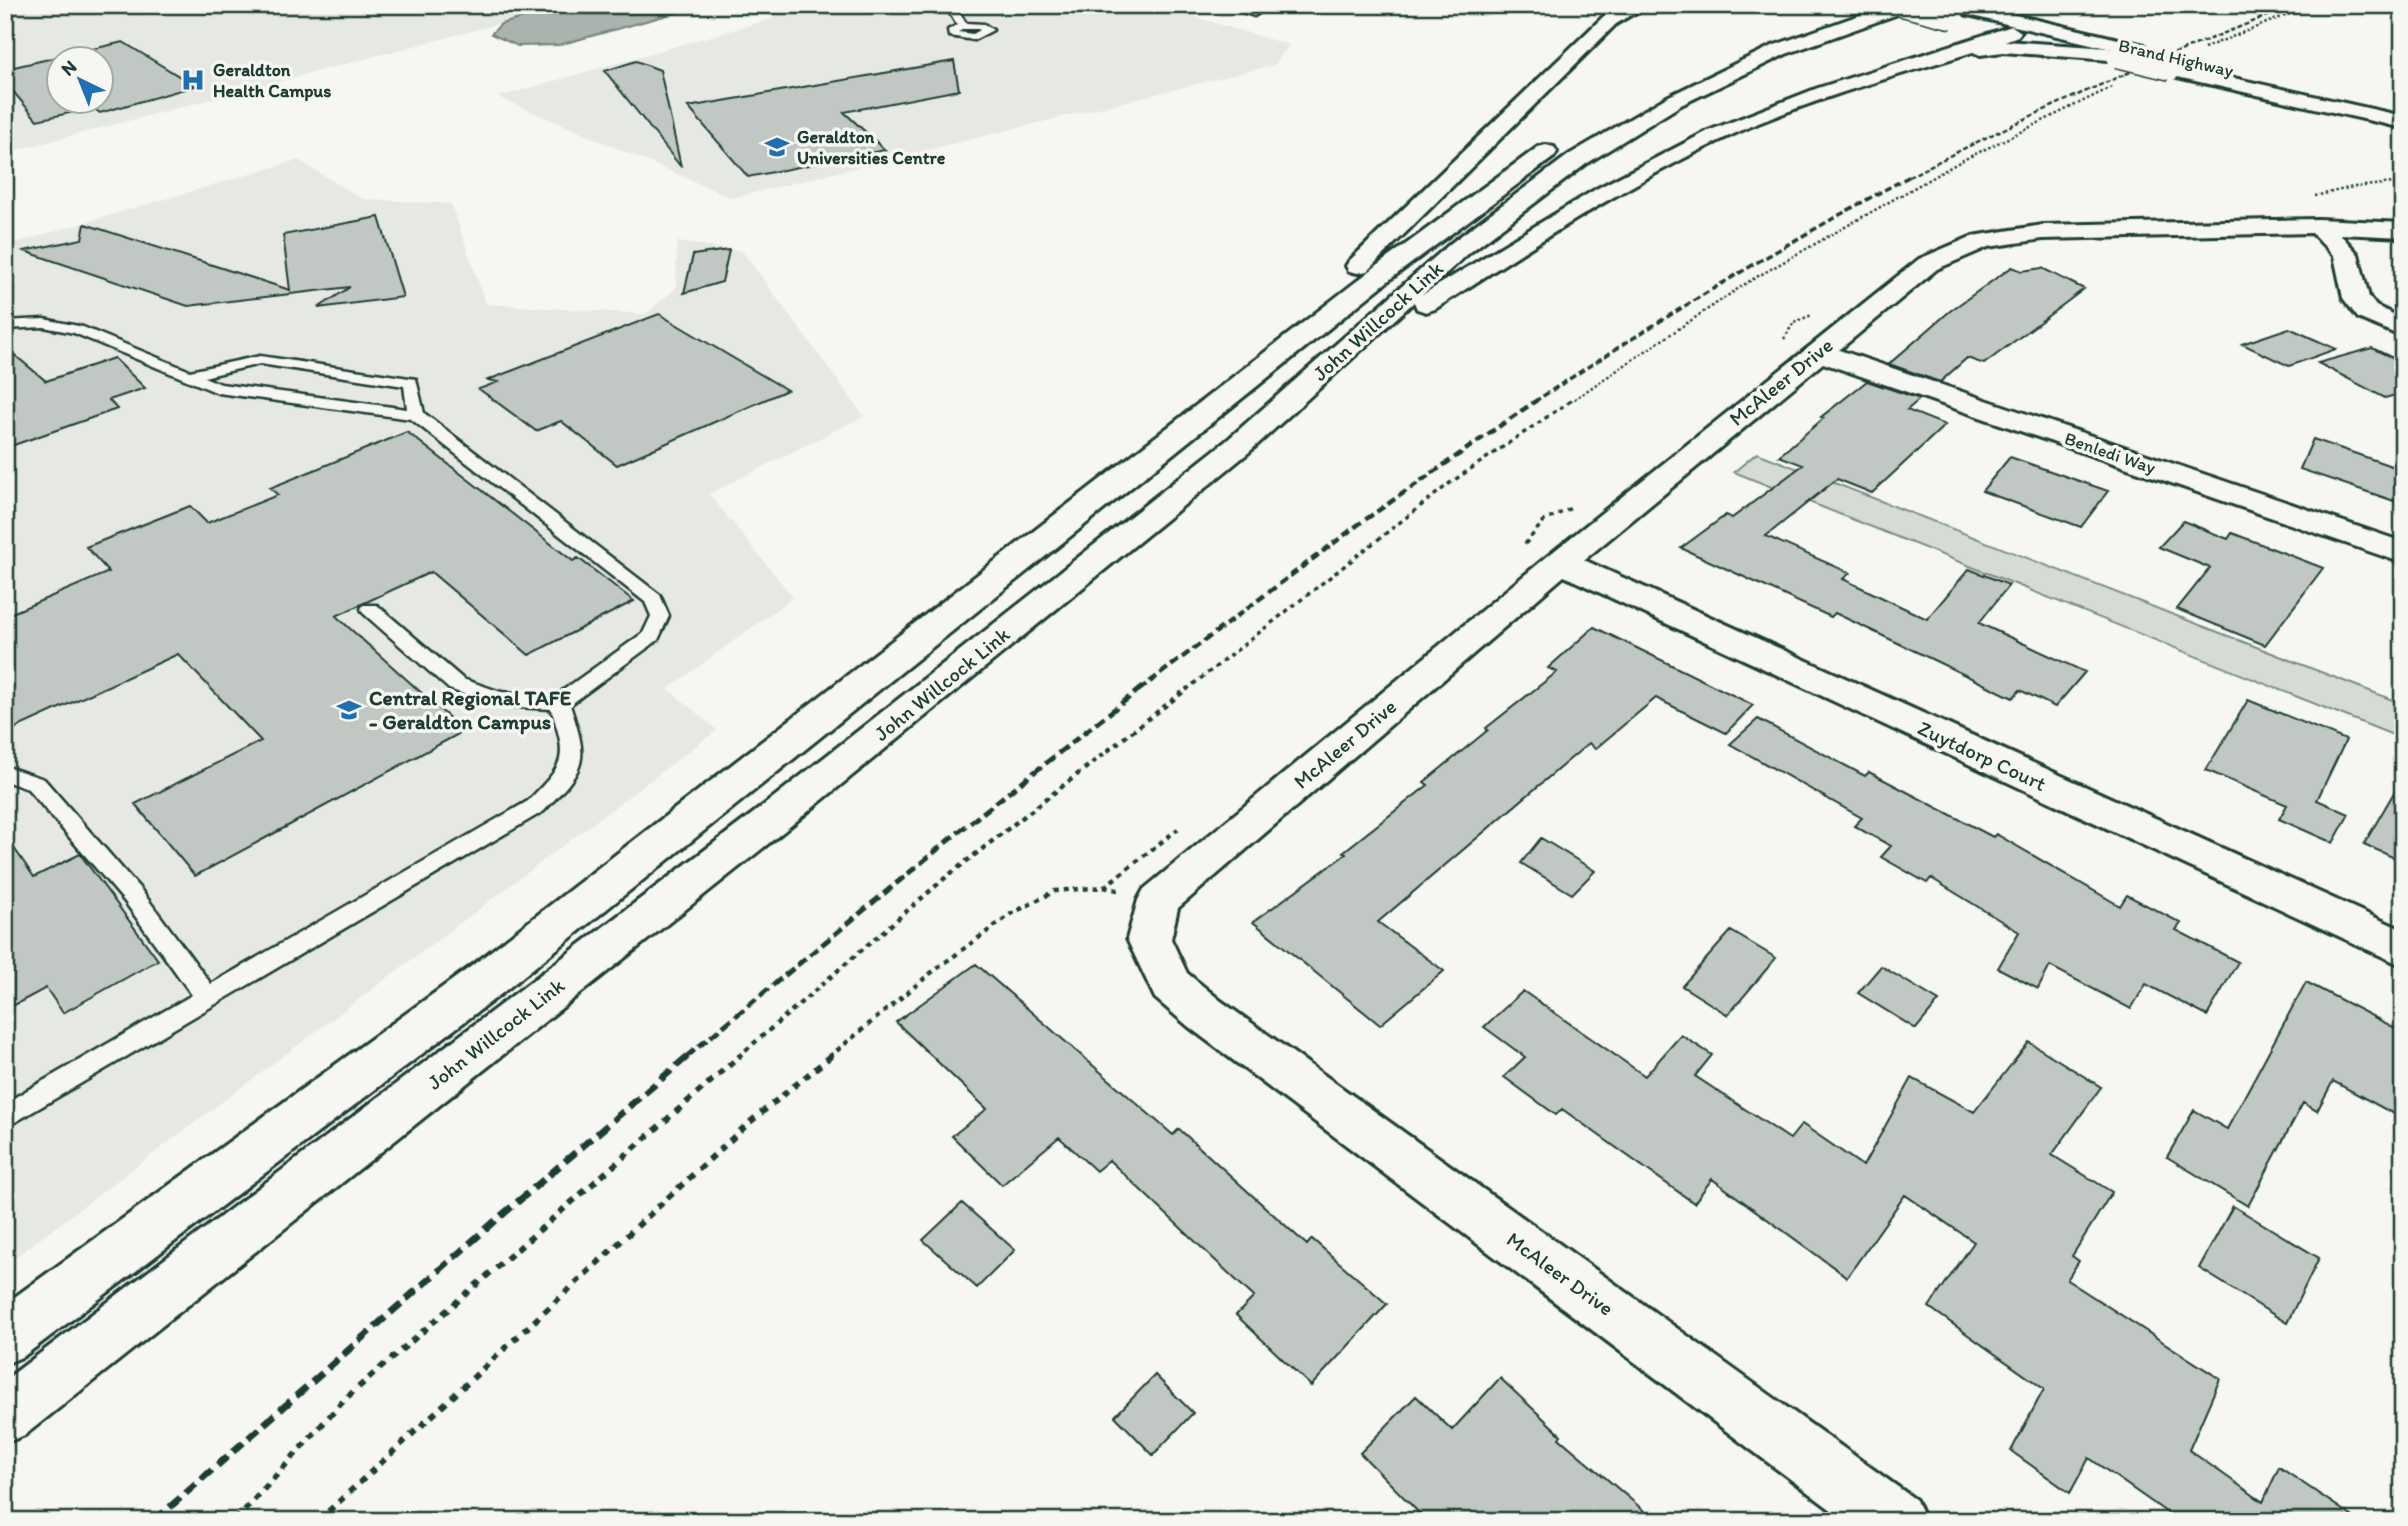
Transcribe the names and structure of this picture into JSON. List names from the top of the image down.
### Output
{
  "streets": {
    "main road": [
      "Brand Highway",
      "John Willcock Link",
      "McAleer Drive",
      "Benledi Way",
      "Zuytdorp Court"
    ]
  },
  "crossings": [
    ["McAleer Drive", "Benledi Way"],
    ["McAleer Drive", "Zuytdorp Court"]
  ],
  "places": {
    "hospital": ["Geraldton Health Campus"],
    "school or university": ["Geraldton Universities Centre", "Central Regional TAFE - Geraldton Campus"]
  },
  "north": "top left"
}
